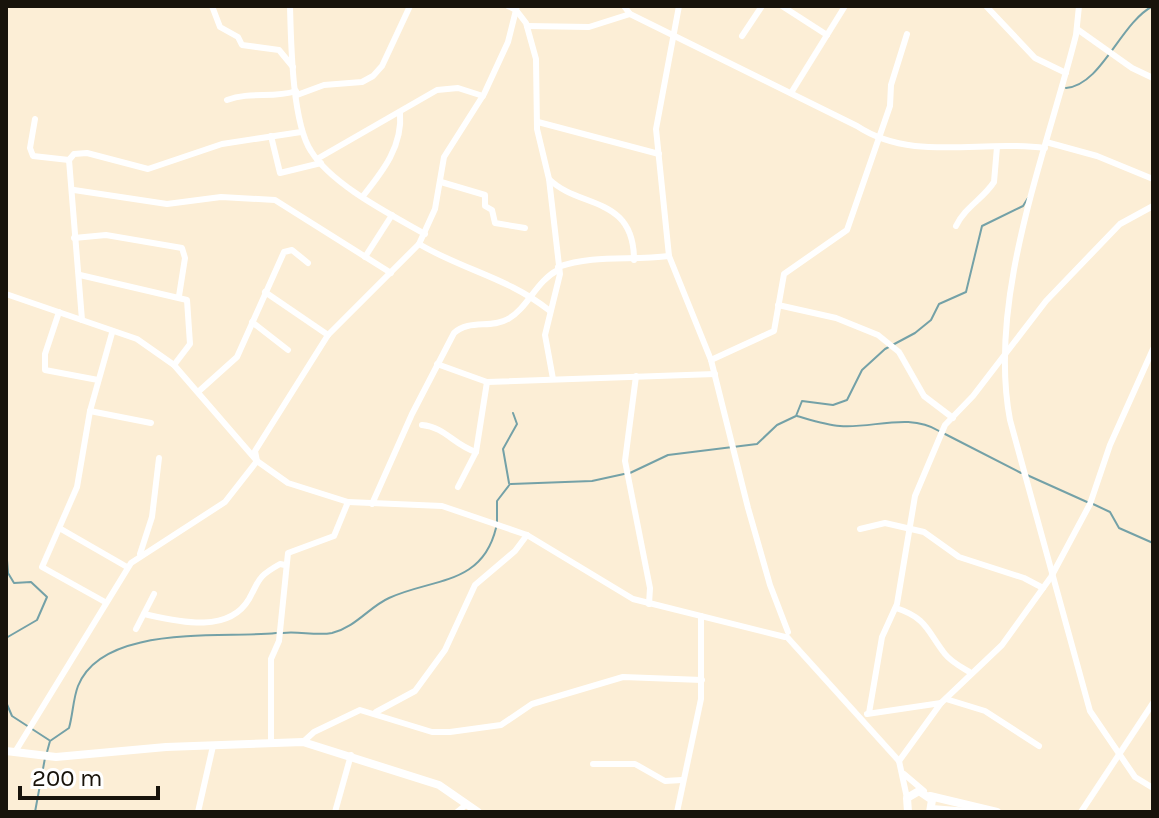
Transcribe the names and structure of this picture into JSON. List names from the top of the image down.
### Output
{
  "scale_bar": "200 m"
}
